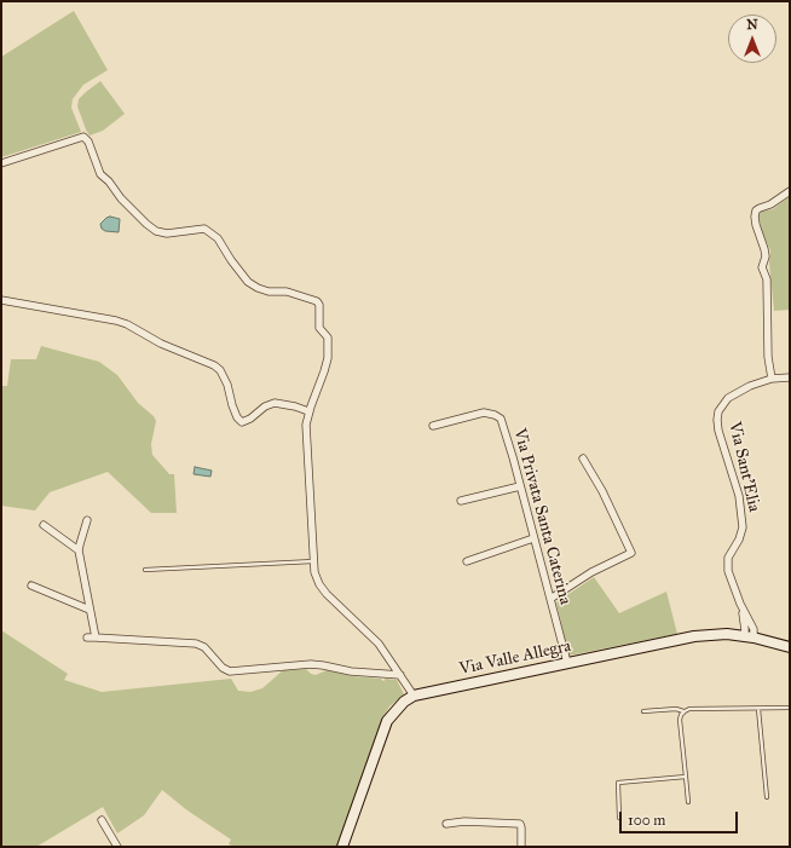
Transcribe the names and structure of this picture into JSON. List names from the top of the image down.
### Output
{
  "streets": {
    "main road": ["Via Valle Allegra"],
    "street": ["Via Sant'Elia", "Via Privata Santa Caterina"]
  },
  "crossings": [
    ["Via Privata Santa Caterina", "Via Valle Allegra"]
  ],
  "scale_bar": "100 m",
  "north": "top"
}
